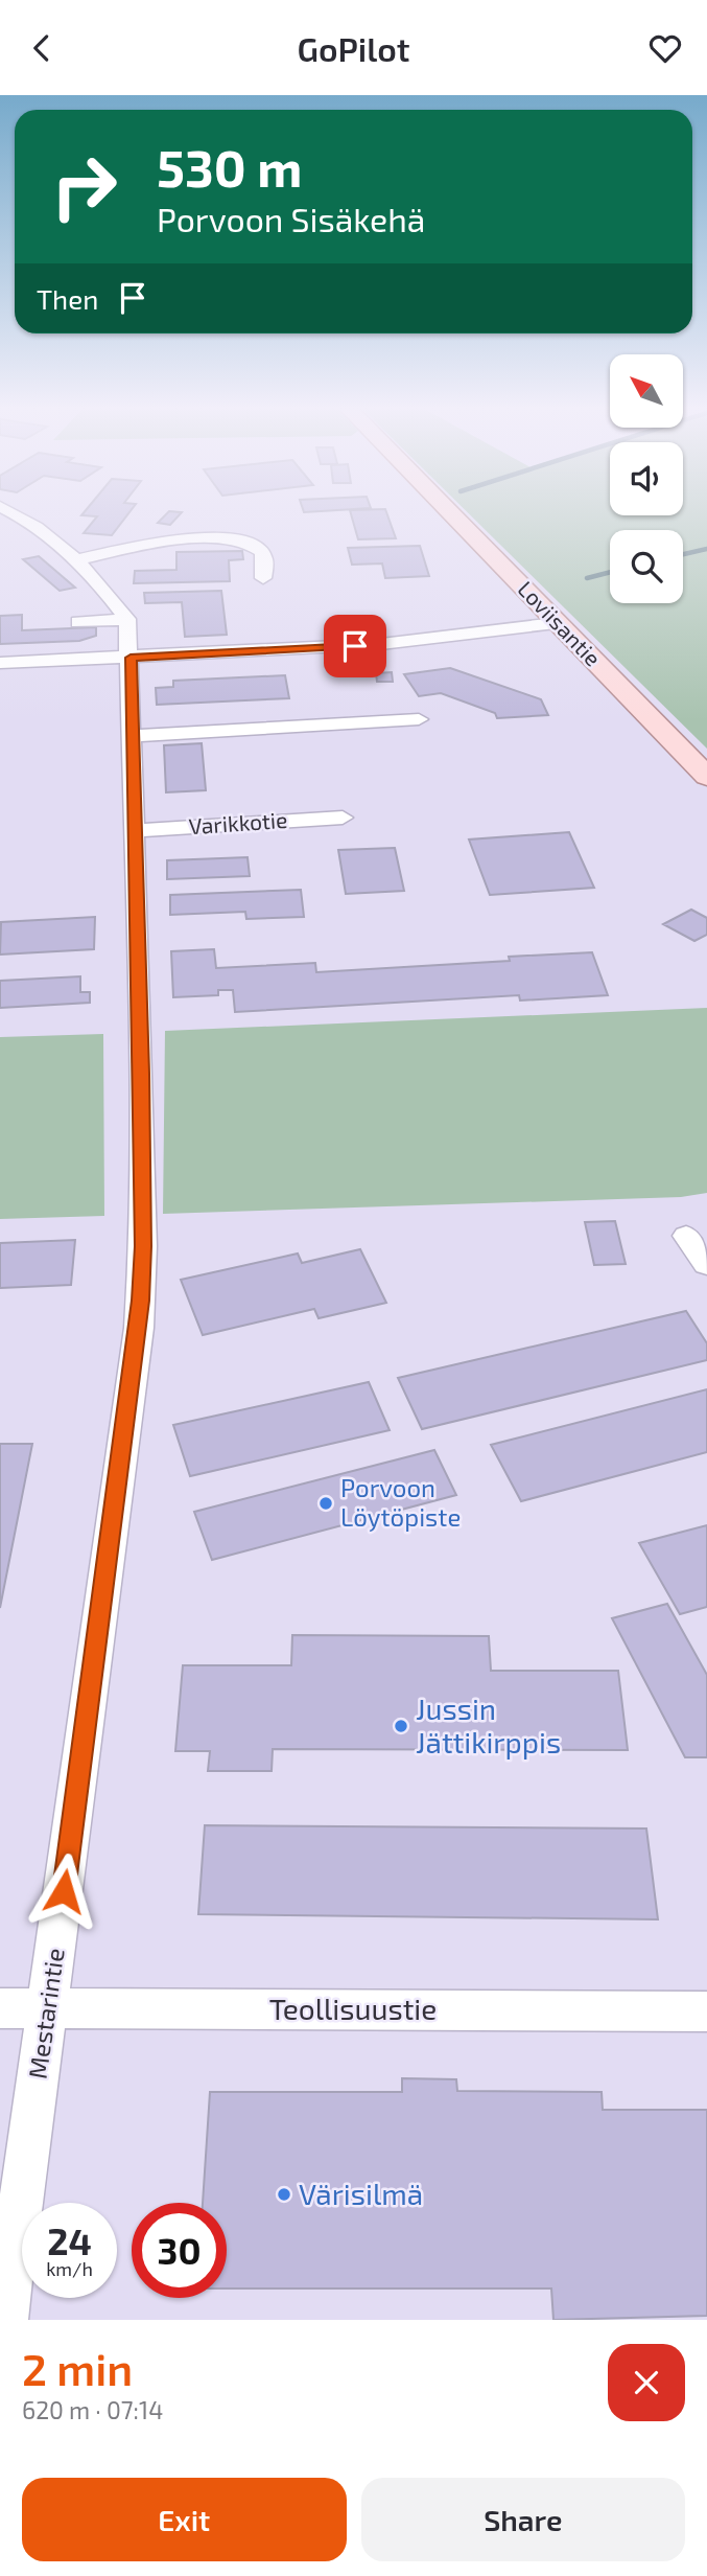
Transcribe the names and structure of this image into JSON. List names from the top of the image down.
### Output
{
  "streets": {
    "main road": ["Loviisantie"],
    "street": ["Varikkotie", "Teollisuustie", "Mestarintie"]
  },
  "crossings": [
    ["Varikkotie", "Mestarintie"],
    ["Teollisuustie", "Mestarintie"]
  ],
  "places": ["Porvoon Löytöpiste", "Jussin Jättikirppis", "Värisilmä"],
  "north": "top left",
  "page": {
    "header": "GoPilot",
    "turn": ["530 m", "Porvoon Sisäkehä"],
    "then": "Then",
    "speed": "24 km/h",
    "limit": "30",
    "heading": ["2 min", "620 m · 07:14"],
    "buttons": ["Exit", "Share"]
  }
}
